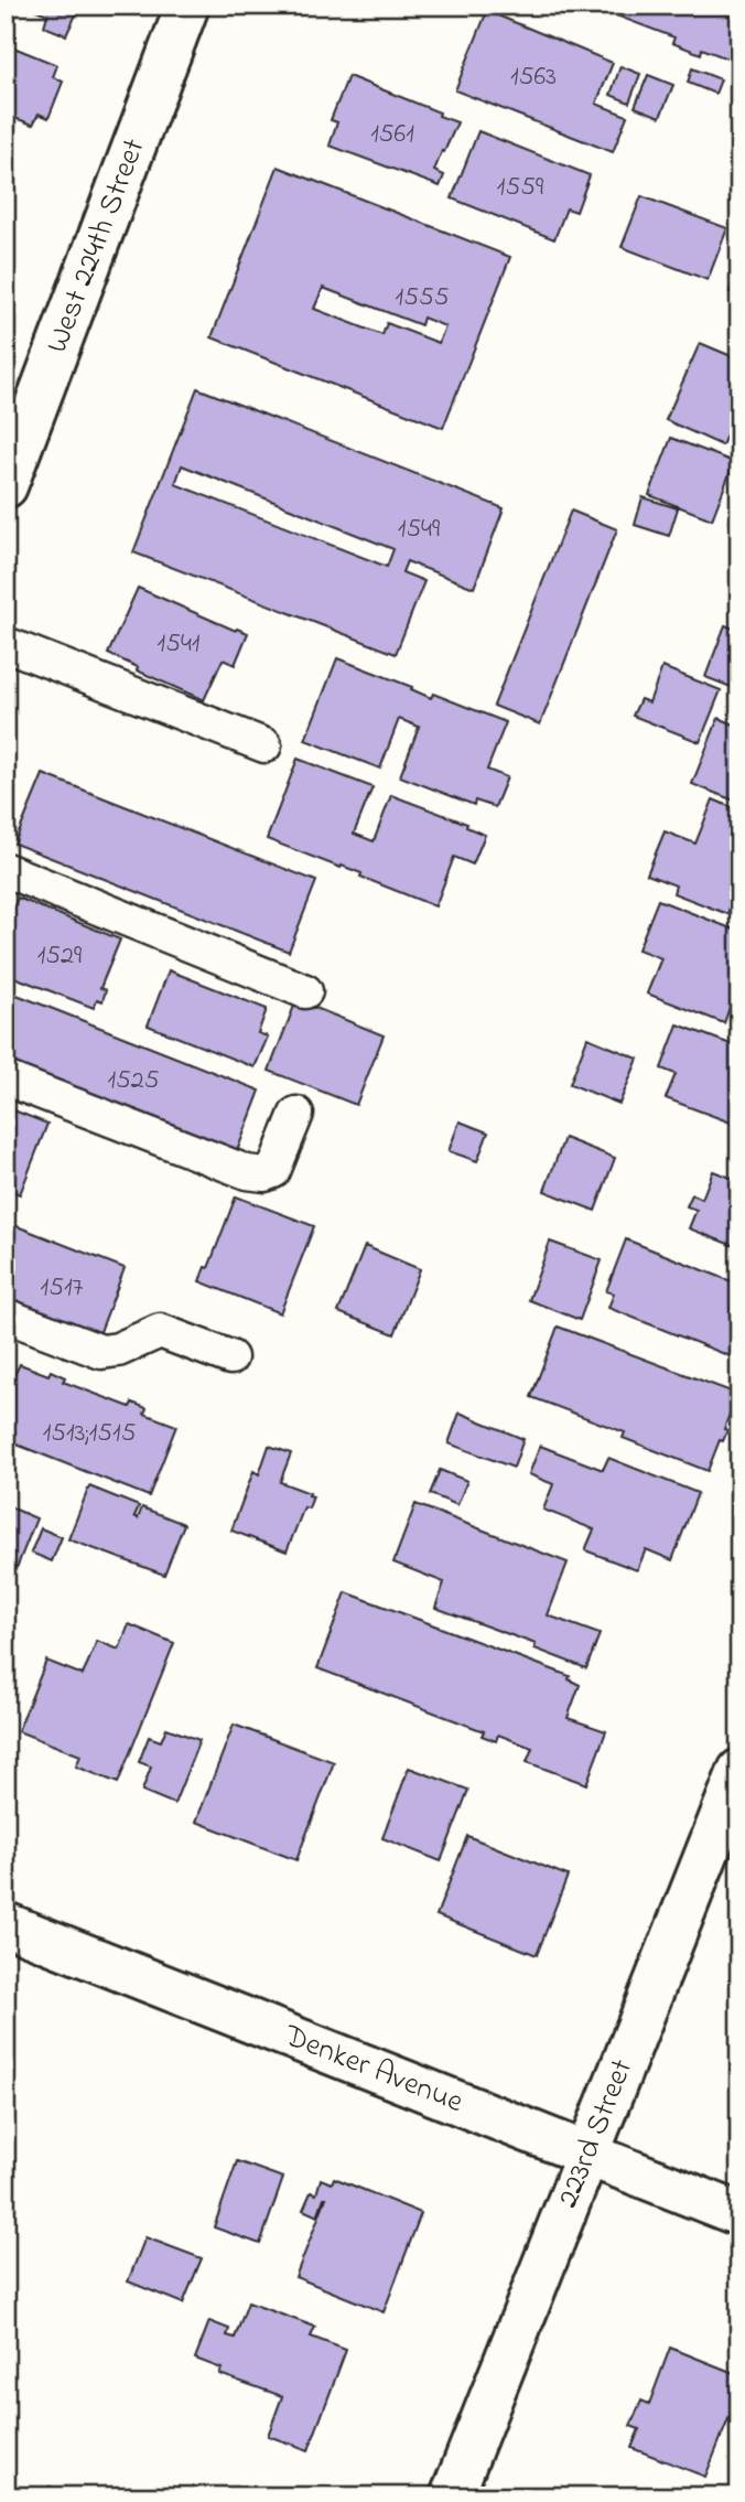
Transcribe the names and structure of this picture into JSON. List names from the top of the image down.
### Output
{
  "streets": {
    "street": ["West 224th Street", "Denker Avenue", "223rd Street"]
  },
  "crossings": [
    ["Denker Avenue", "223rd Street"]
  ],
  "house_numbers": [
    "1563",
    "1561",
    "1559",
    "1555",
    "1549",
    "1541",
    "1529",
    "1525",
    "1517",
    "1513;1515"
  ]
}
